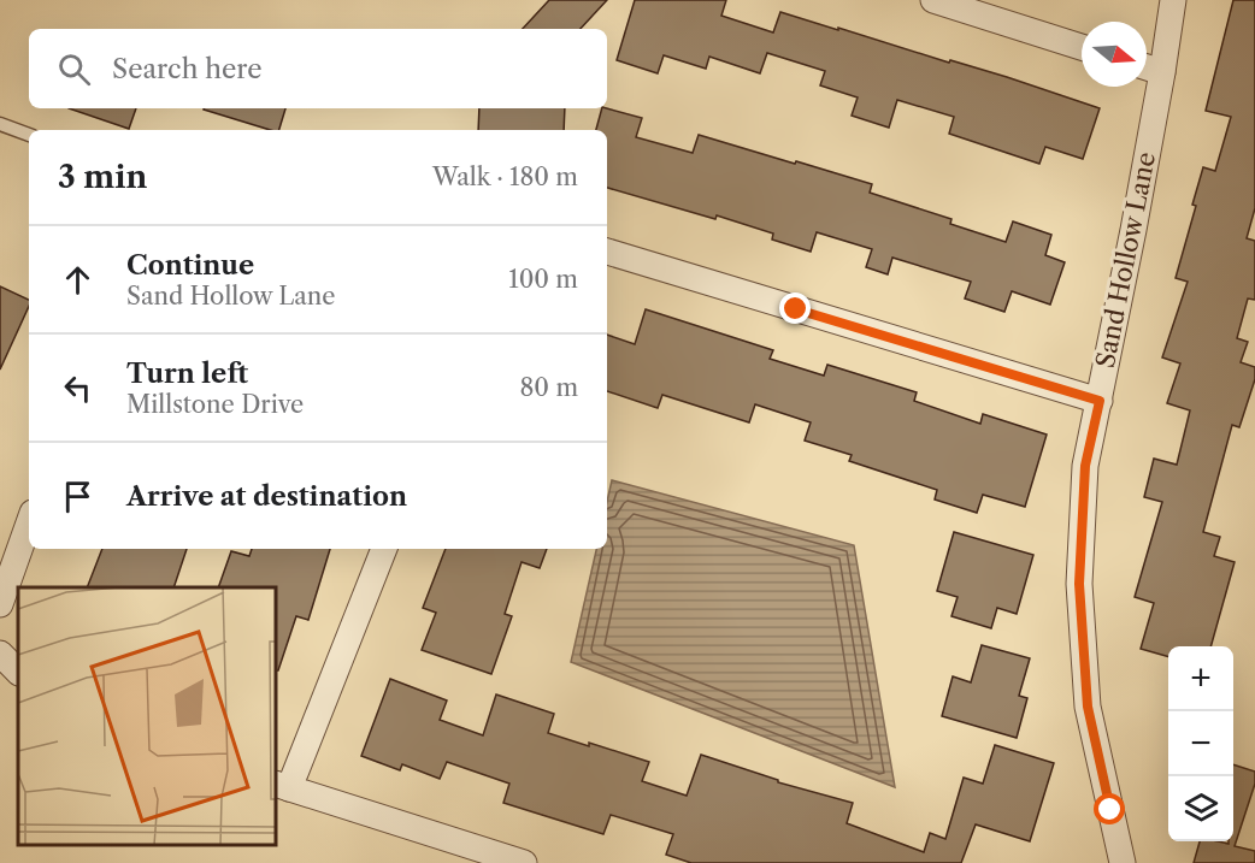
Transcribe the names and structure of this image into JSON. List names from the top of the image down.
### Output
{
  "streets": {
    "street": ["Sand Hollow Lane"]
  },
  "north": "right",
  "page": {
    "search": "Search here",
    "heading": ["3 min", "Walk · 180 m"],
    "list": [
      ["Continue", "Sand Hollow Lane", "100 m"],
      ["Turn left", "Millstone Drive", "80 m"],
      "Arrive at destination"
    ],
    "map_buttons": ["+", "−"]
  }
}
